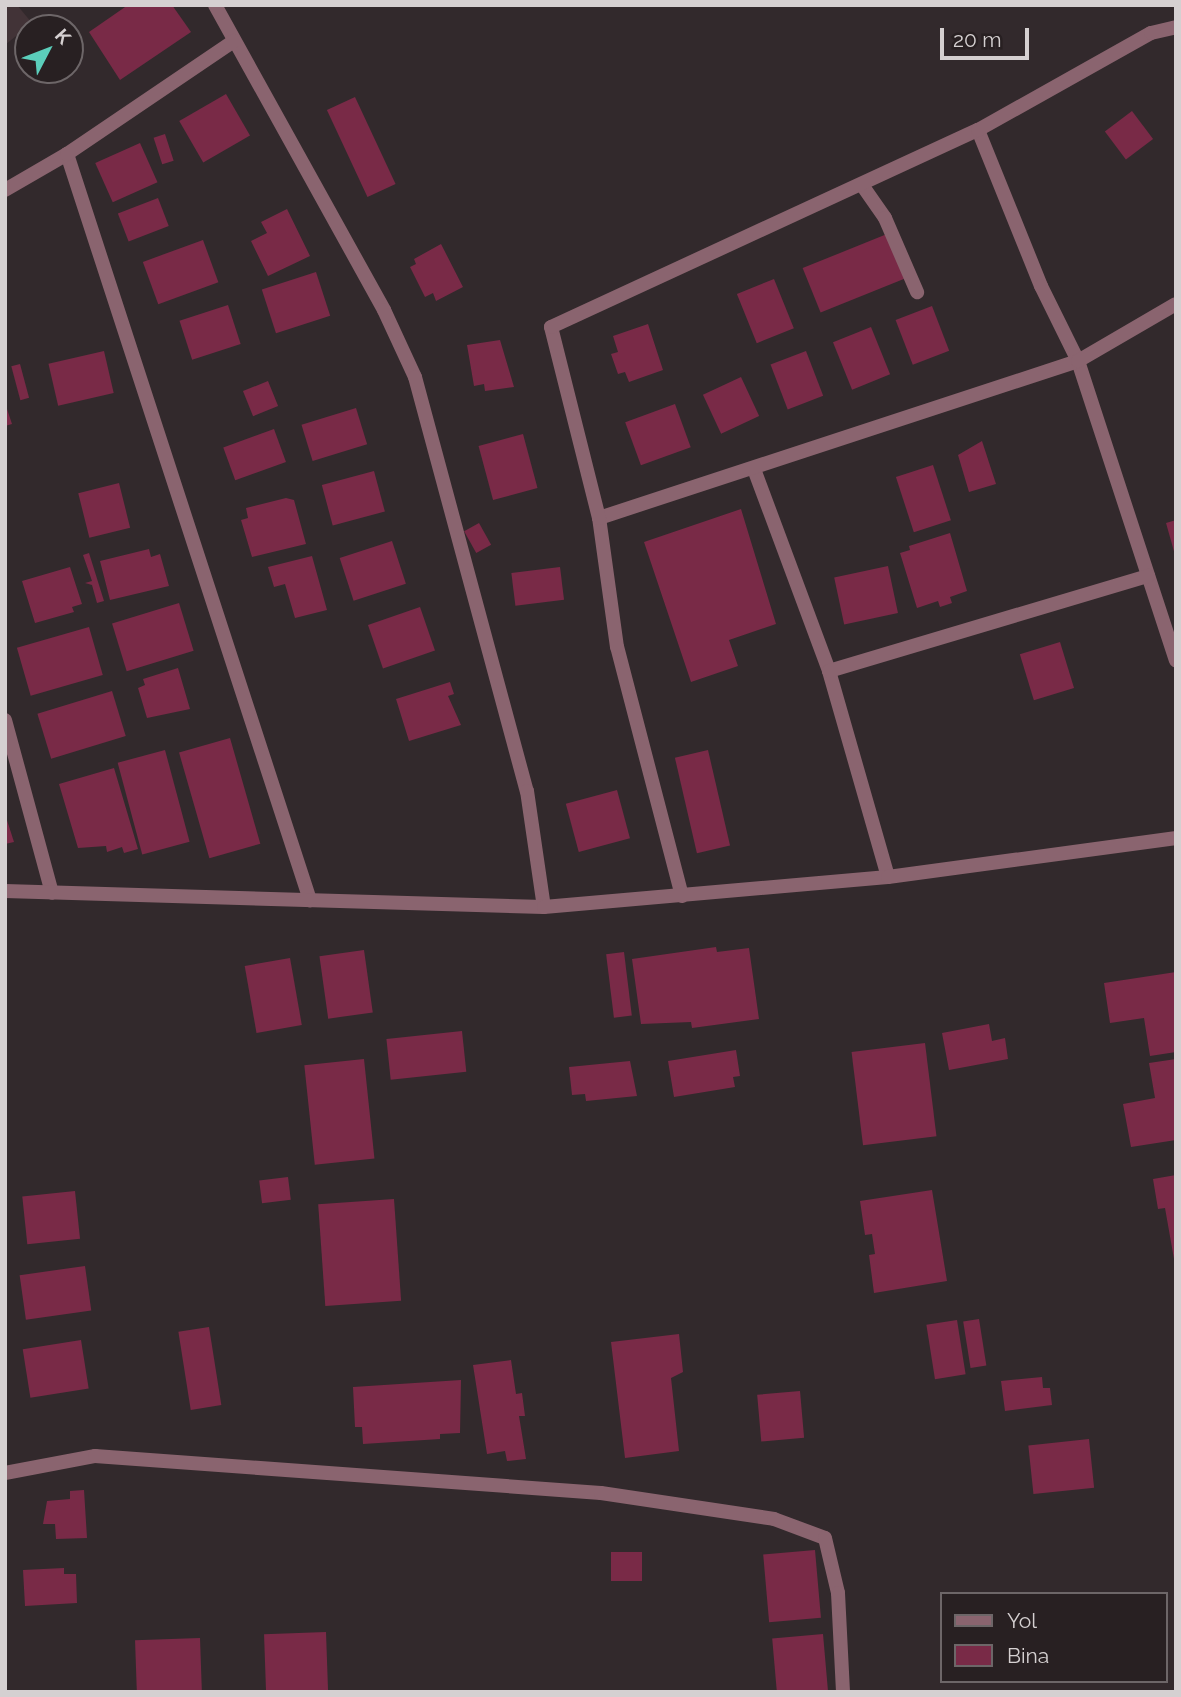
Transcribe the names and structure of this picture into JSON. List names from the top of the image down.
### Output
{
  "legend": ["Yol", "Bina"],
  "scale_bar": "20 m",
  "north": "top right"
}
